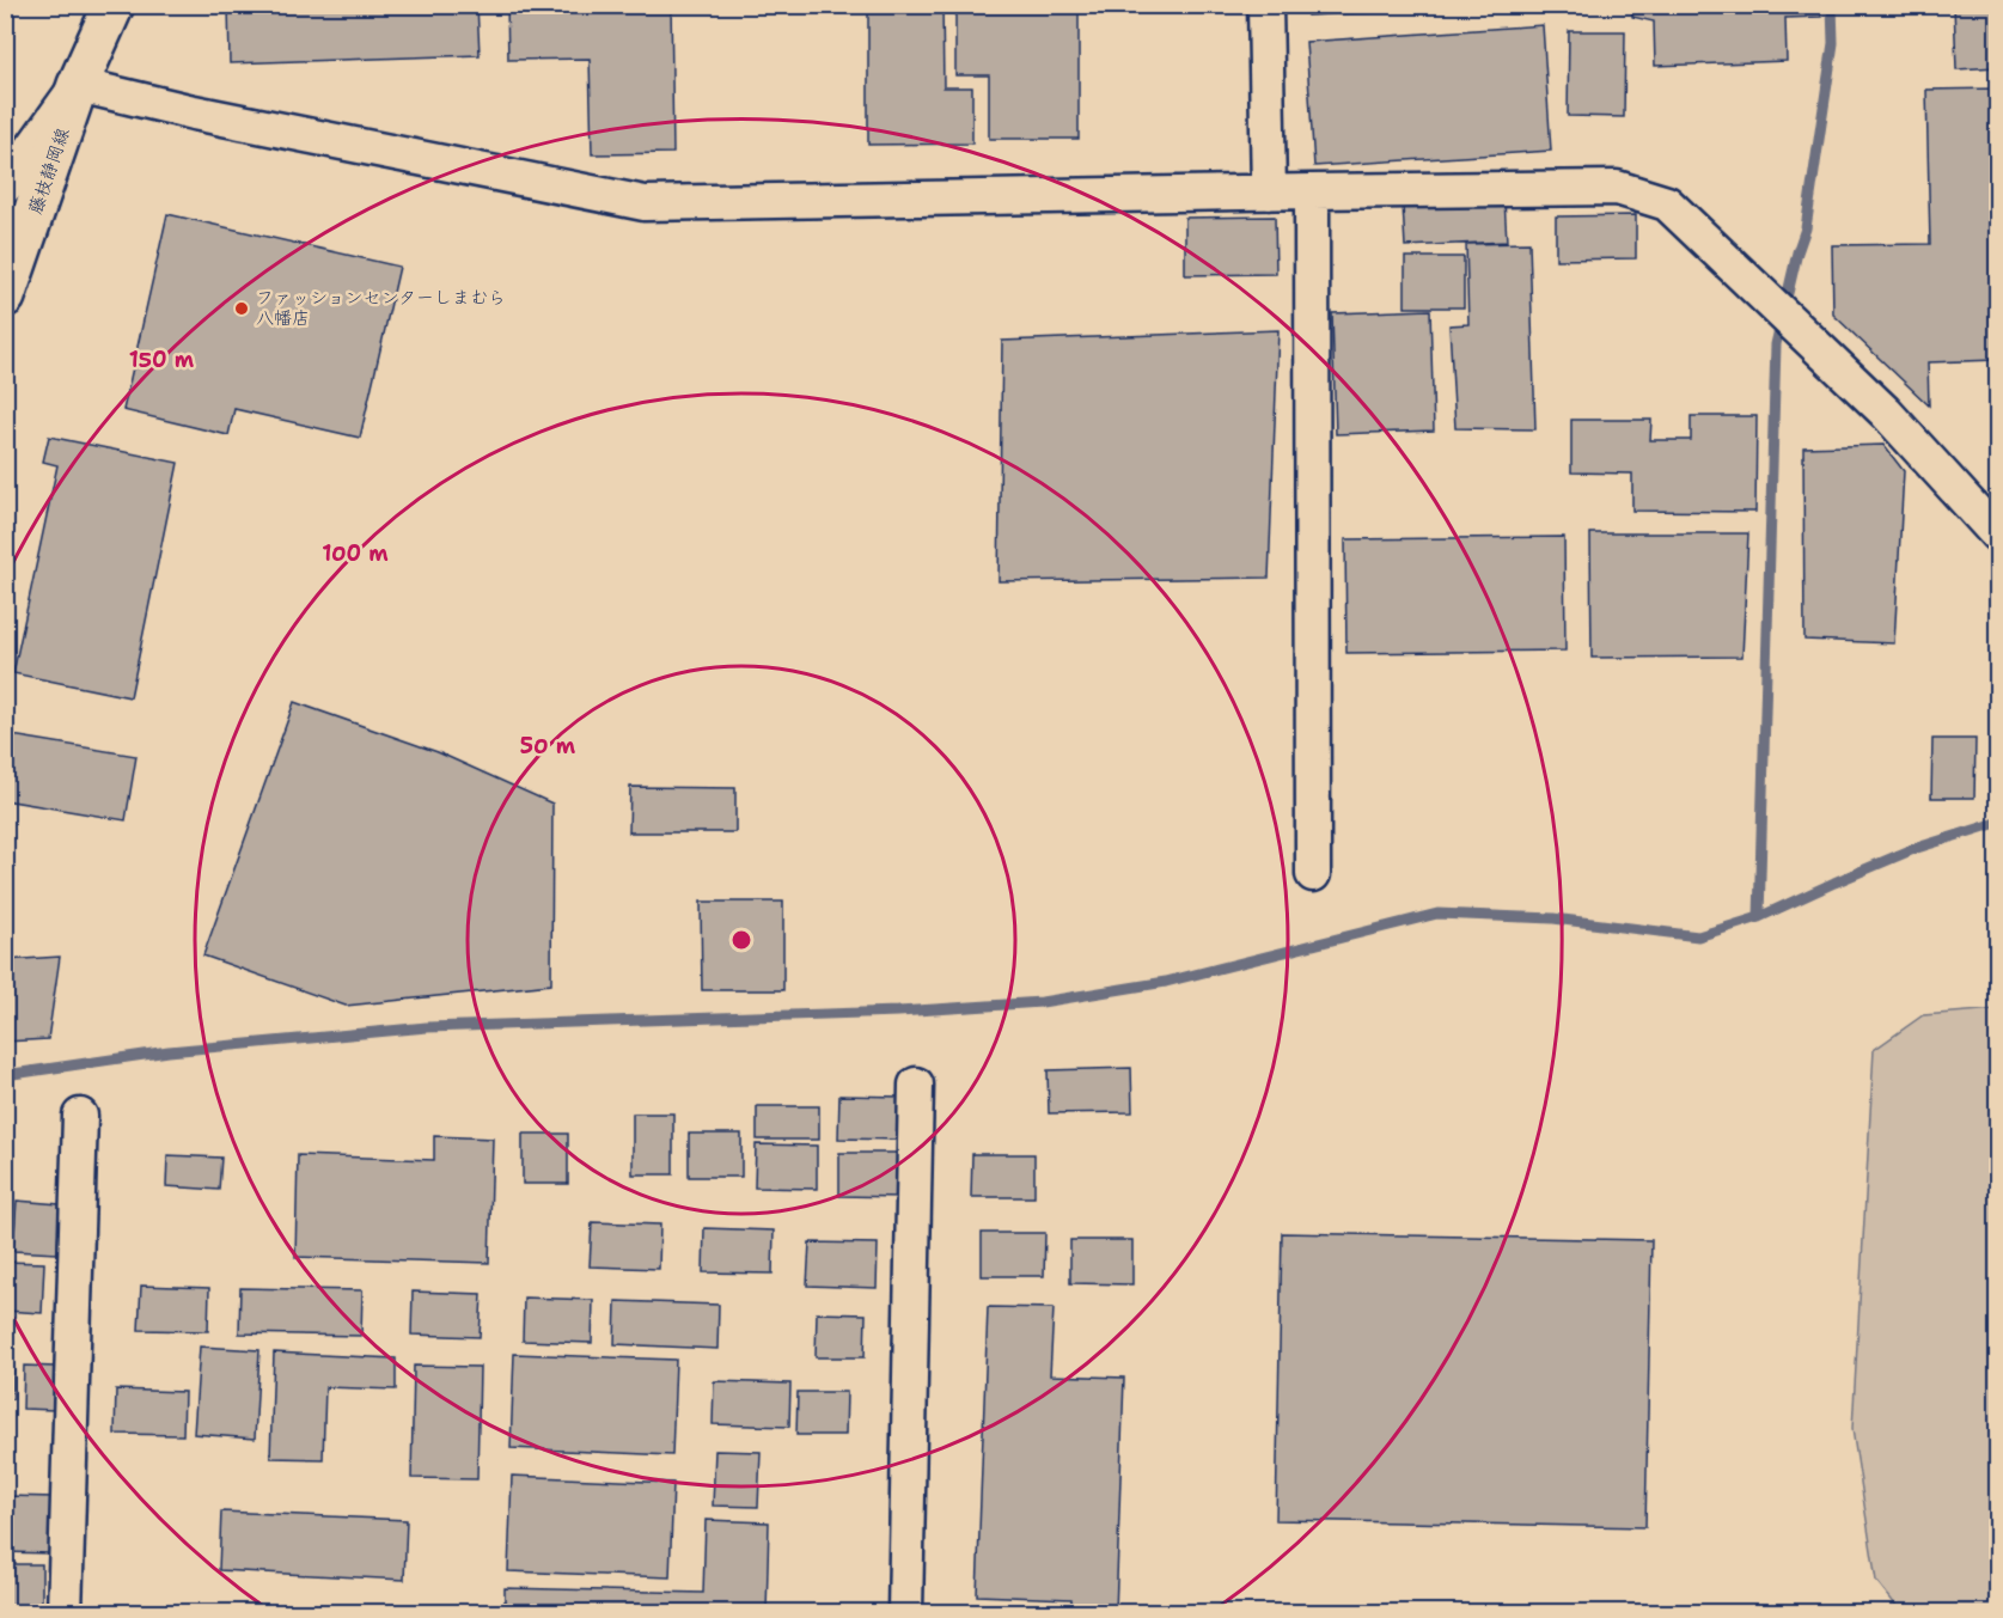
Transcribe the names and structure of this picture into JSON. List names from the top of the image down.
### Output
{
  "streets": {
    "main road": ["藤枝静岡線"]
  },
  "places": ["ファッションセンターしまむら 八幡店"],
  "rings": ["150 m", "100 m", "50 m"]
}
